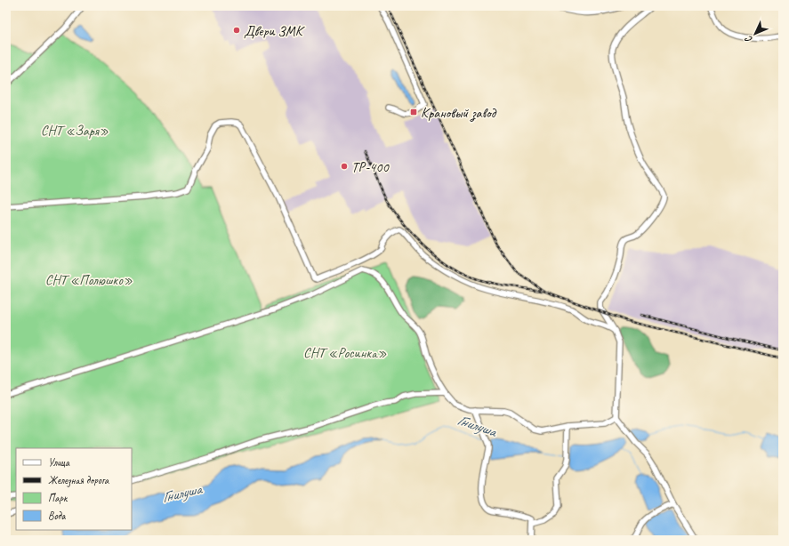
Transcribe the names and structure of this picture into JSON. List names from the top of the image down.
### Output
{
  "water": ["Гнилуша"],
  "parks": ["СНТ «Заря»", "СНТ «Полюшко»", "СНТ «Росинка»"],
  "places": {
    "other": ["Двери ЗМК", "ТР-400"],
    "transit": ["Крановый завод"]
  },
  "legend": [
    "Улица",
    "Железная дорога",
    "Парк",
    "Вода"
  ],
  "north": "bottom left"
}
